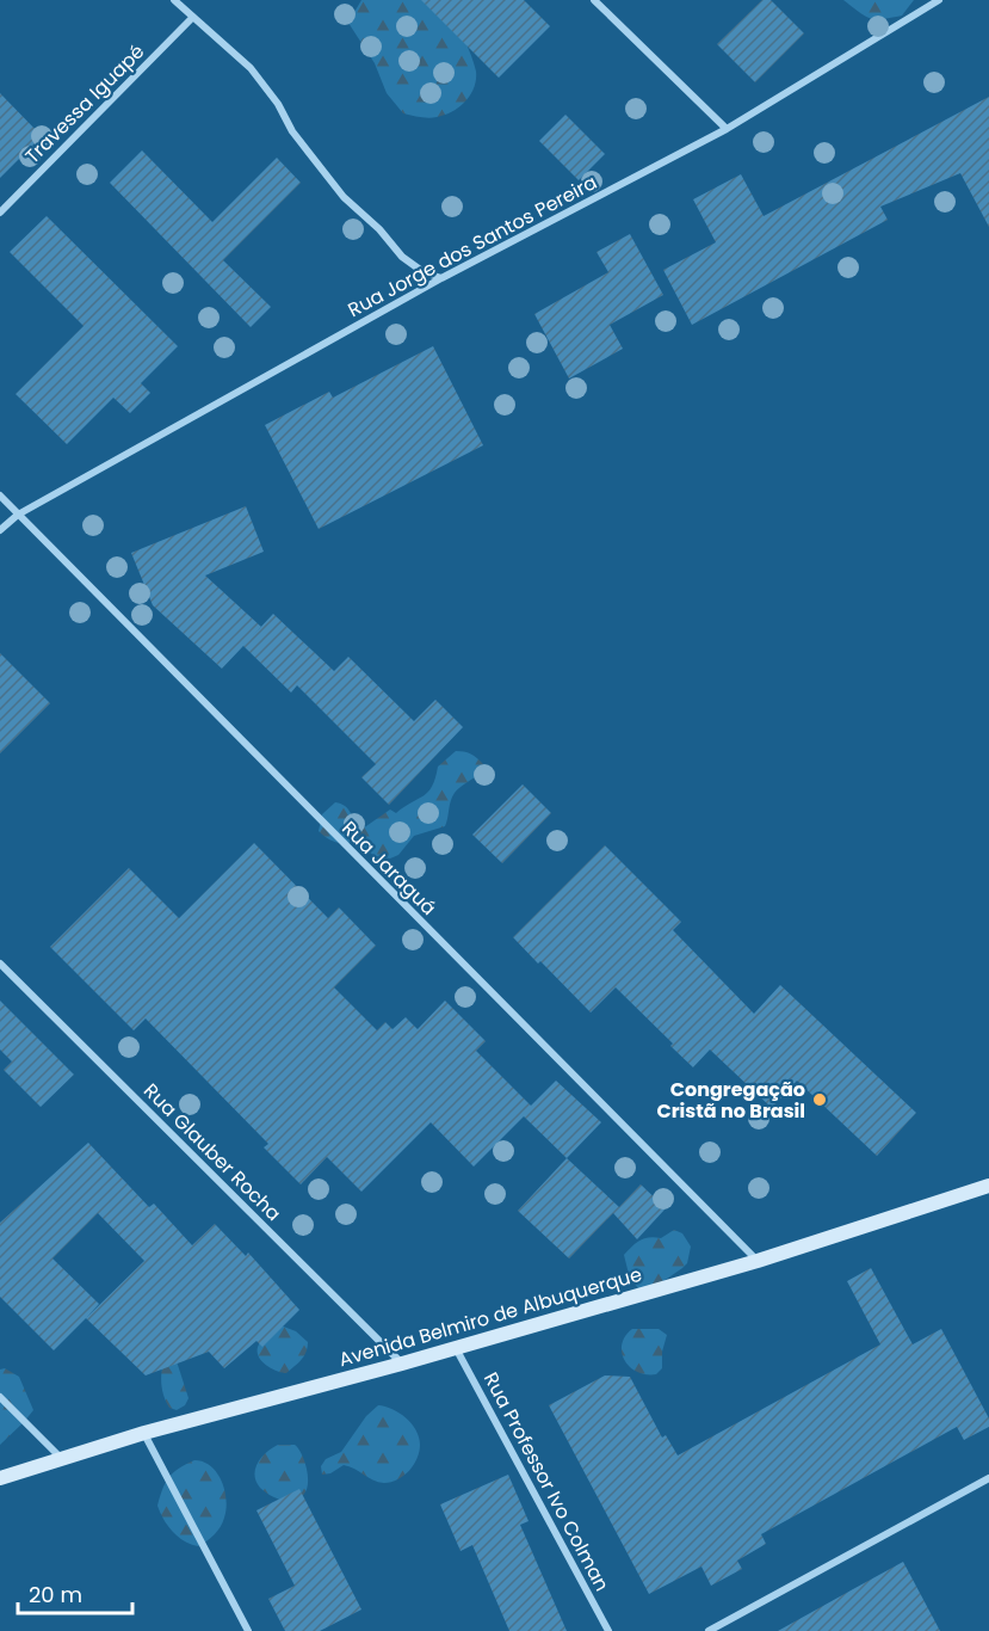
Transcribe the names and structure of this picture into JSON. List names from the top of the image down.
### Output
{
  "streets": {
    "main road": ["Avenida Belmiro de Albuquerque"],
    "street": [
      "Travessa Iguapé",
      "Rua Jorge dos Santos Pereira",
      "Rua Jaraguá",
      "Rua Glauber Rocha",
      "Rua Professor Ivo Colman"
    ]
  },
  "crossings": [
    ["Rua Jorge dos Santos Pereira", "Rua Jaraguá"],
    ["Rua Jaraguá", "Avenida Belmiro de Albuquerque"],
    ["Rua Glauber Rocha", "Avenida Belmiro de Albuquerque"],
    ["Avenida Belmiro de Albuquerque", "Rua Professor Ivo Colman"]
  ],
  "places": ["Congregação Cristã no Brasil"],
  "scale_bar": "20 m"
}
